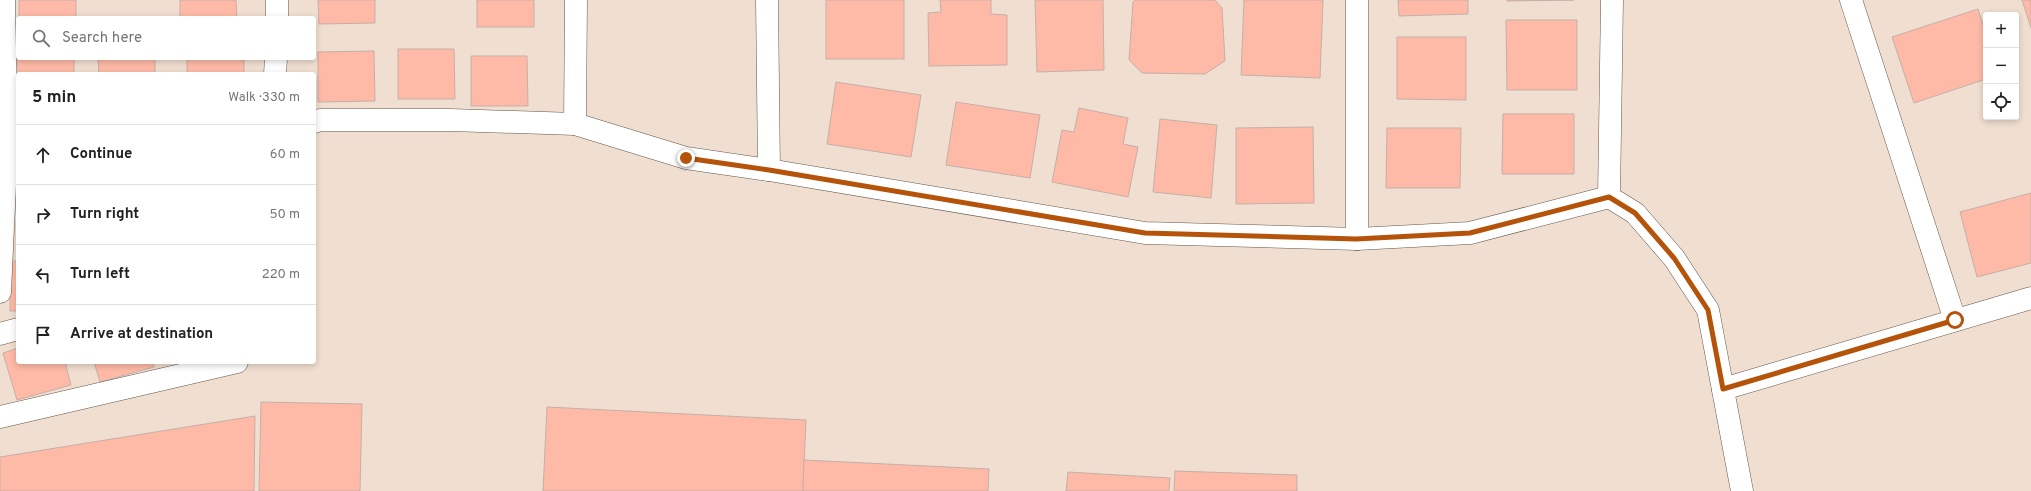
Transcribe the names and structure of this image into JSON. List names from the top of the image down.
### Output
{
  "page": {
    "map_buttons": ["+", "−"],
    "search": "Search here",
    "heading": ["5 min", "Walk · 330 m"],
    "list": [
      ["Continue", "60 m"],
      ["Turn right", "50 m"],
      ["Turn left", "220 m"],
      "Arrive at destination"
    ]
  }
}
